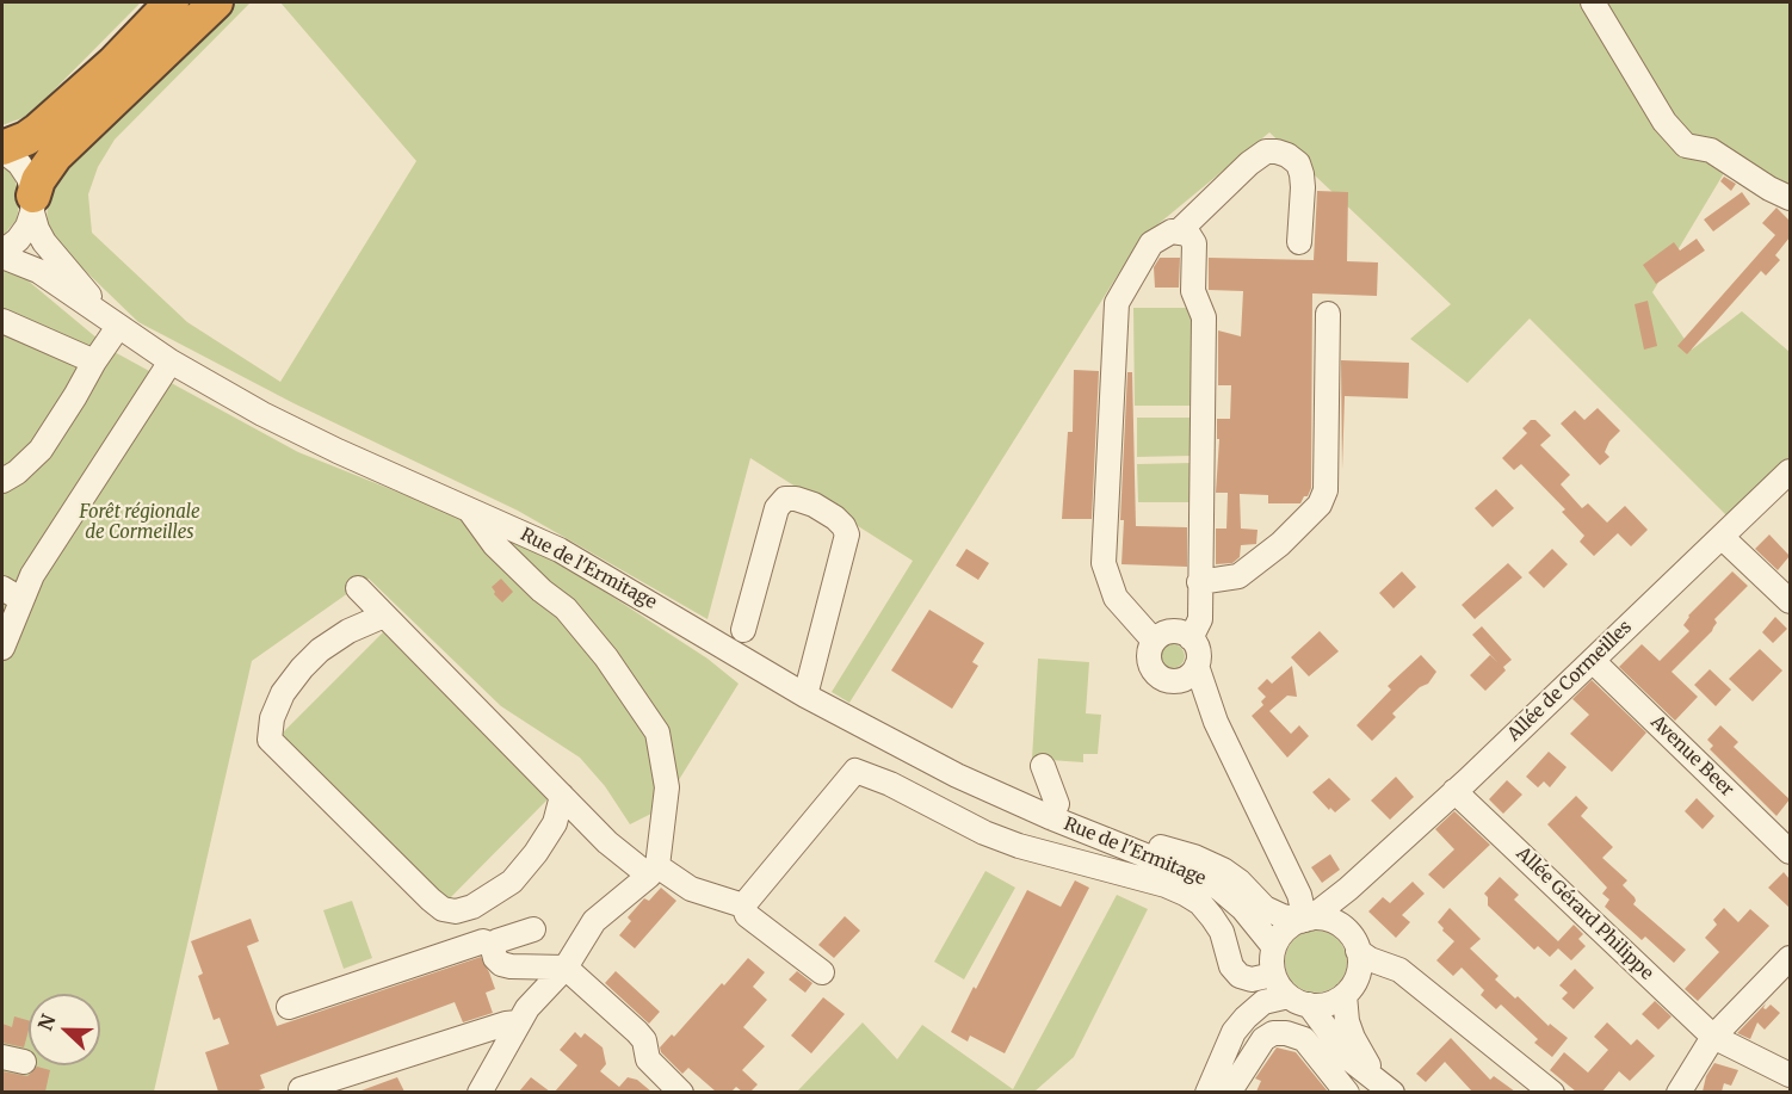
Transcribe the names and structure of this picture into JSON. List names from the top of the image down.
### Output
{
  "streets": {
    "street": [
      "Rue de l'Ermitage",
      "Allée de Cormeilles",
      "Avenue Beer",
      "Allée Gérard Philippe"
    ]
  },
  "crossings": [
    ["Rue de l'Ermitage", "Allée de Cormeilles"],
    ["Allée de Cormeilles", "Avenue Beer"],
    ["Allée de Cormeilles", "Allée Gérard Philippe"]
  ],
  "parks": ["Forêt régionale de Cormeilles"],
  "north": "left"
}
